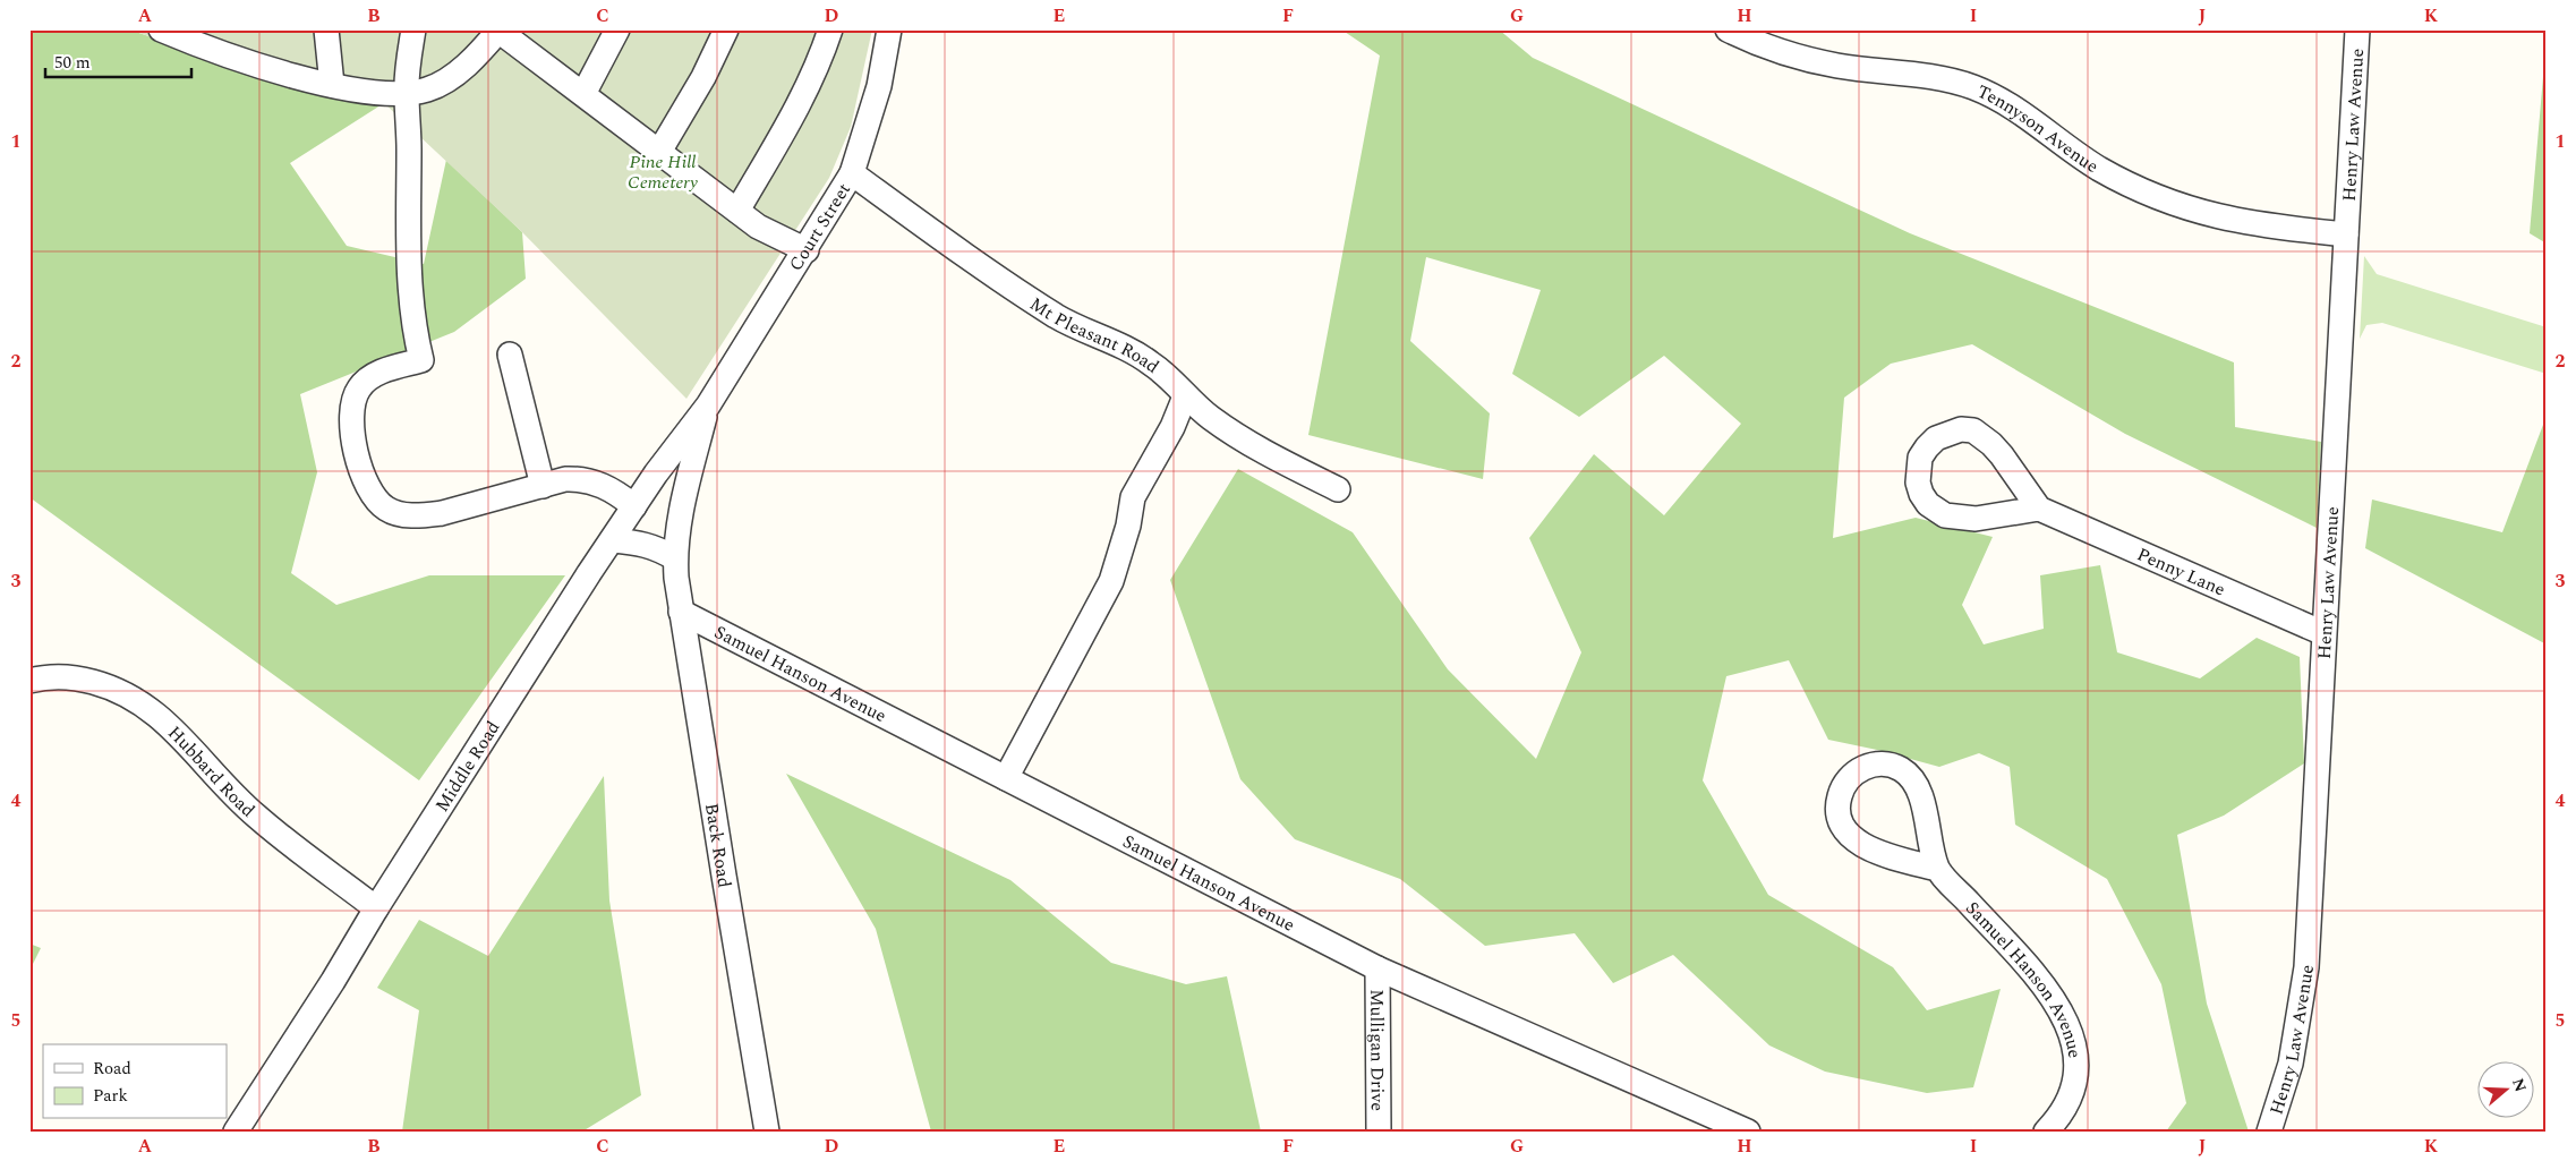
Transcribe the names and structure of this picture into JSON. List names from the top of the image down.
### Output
{
  "streets": {
    "street": [
      "Henry Law Avenue",
      "Tennyson Avenue",
      "Court Street",
      "Mt Pleasant Road",
      "Penny Lane",
      "Samuel Hanson Avenue",
      "Middle Road",
      "Hubbard Road",
      "Back Road",
      "Mulligan Drive"
    ]
  },
  "crossings": [
    ["Henry Law Avenue", "Tennyson Avenue"],
    ["Henry Law Avenue", "Penny Lane"],
    ["Court Street", "Mt Pleasant Road"],
    ["Court Street", "Middle Road"],
    ["Court Street", "Back Road"],
    ["Samuel Hanson Avenue", "Back Road"],
    ["Samuel Hanson Avenue", "Mulligan Drive"],
    ["Middle Road", "Hubbard Road"],
    ["Middle Road", "Back Road"]
  ],
  "parks": ["Pine Hill Cemetery"],
  "legend": ["Road", "Park"],
  "scale_bar": "50 m",
  "north": "right",
  "grid": {
    "columns": [
      "A",
      "B",
      "C",
      "D",
      "E",
      "F",
      "G",
      "H",
      "I",
      "J",
      "K"
    ],
    "rows": [
      "1",
      "2",
      "3",
      "4",
      "5"
    ]
  }
}
